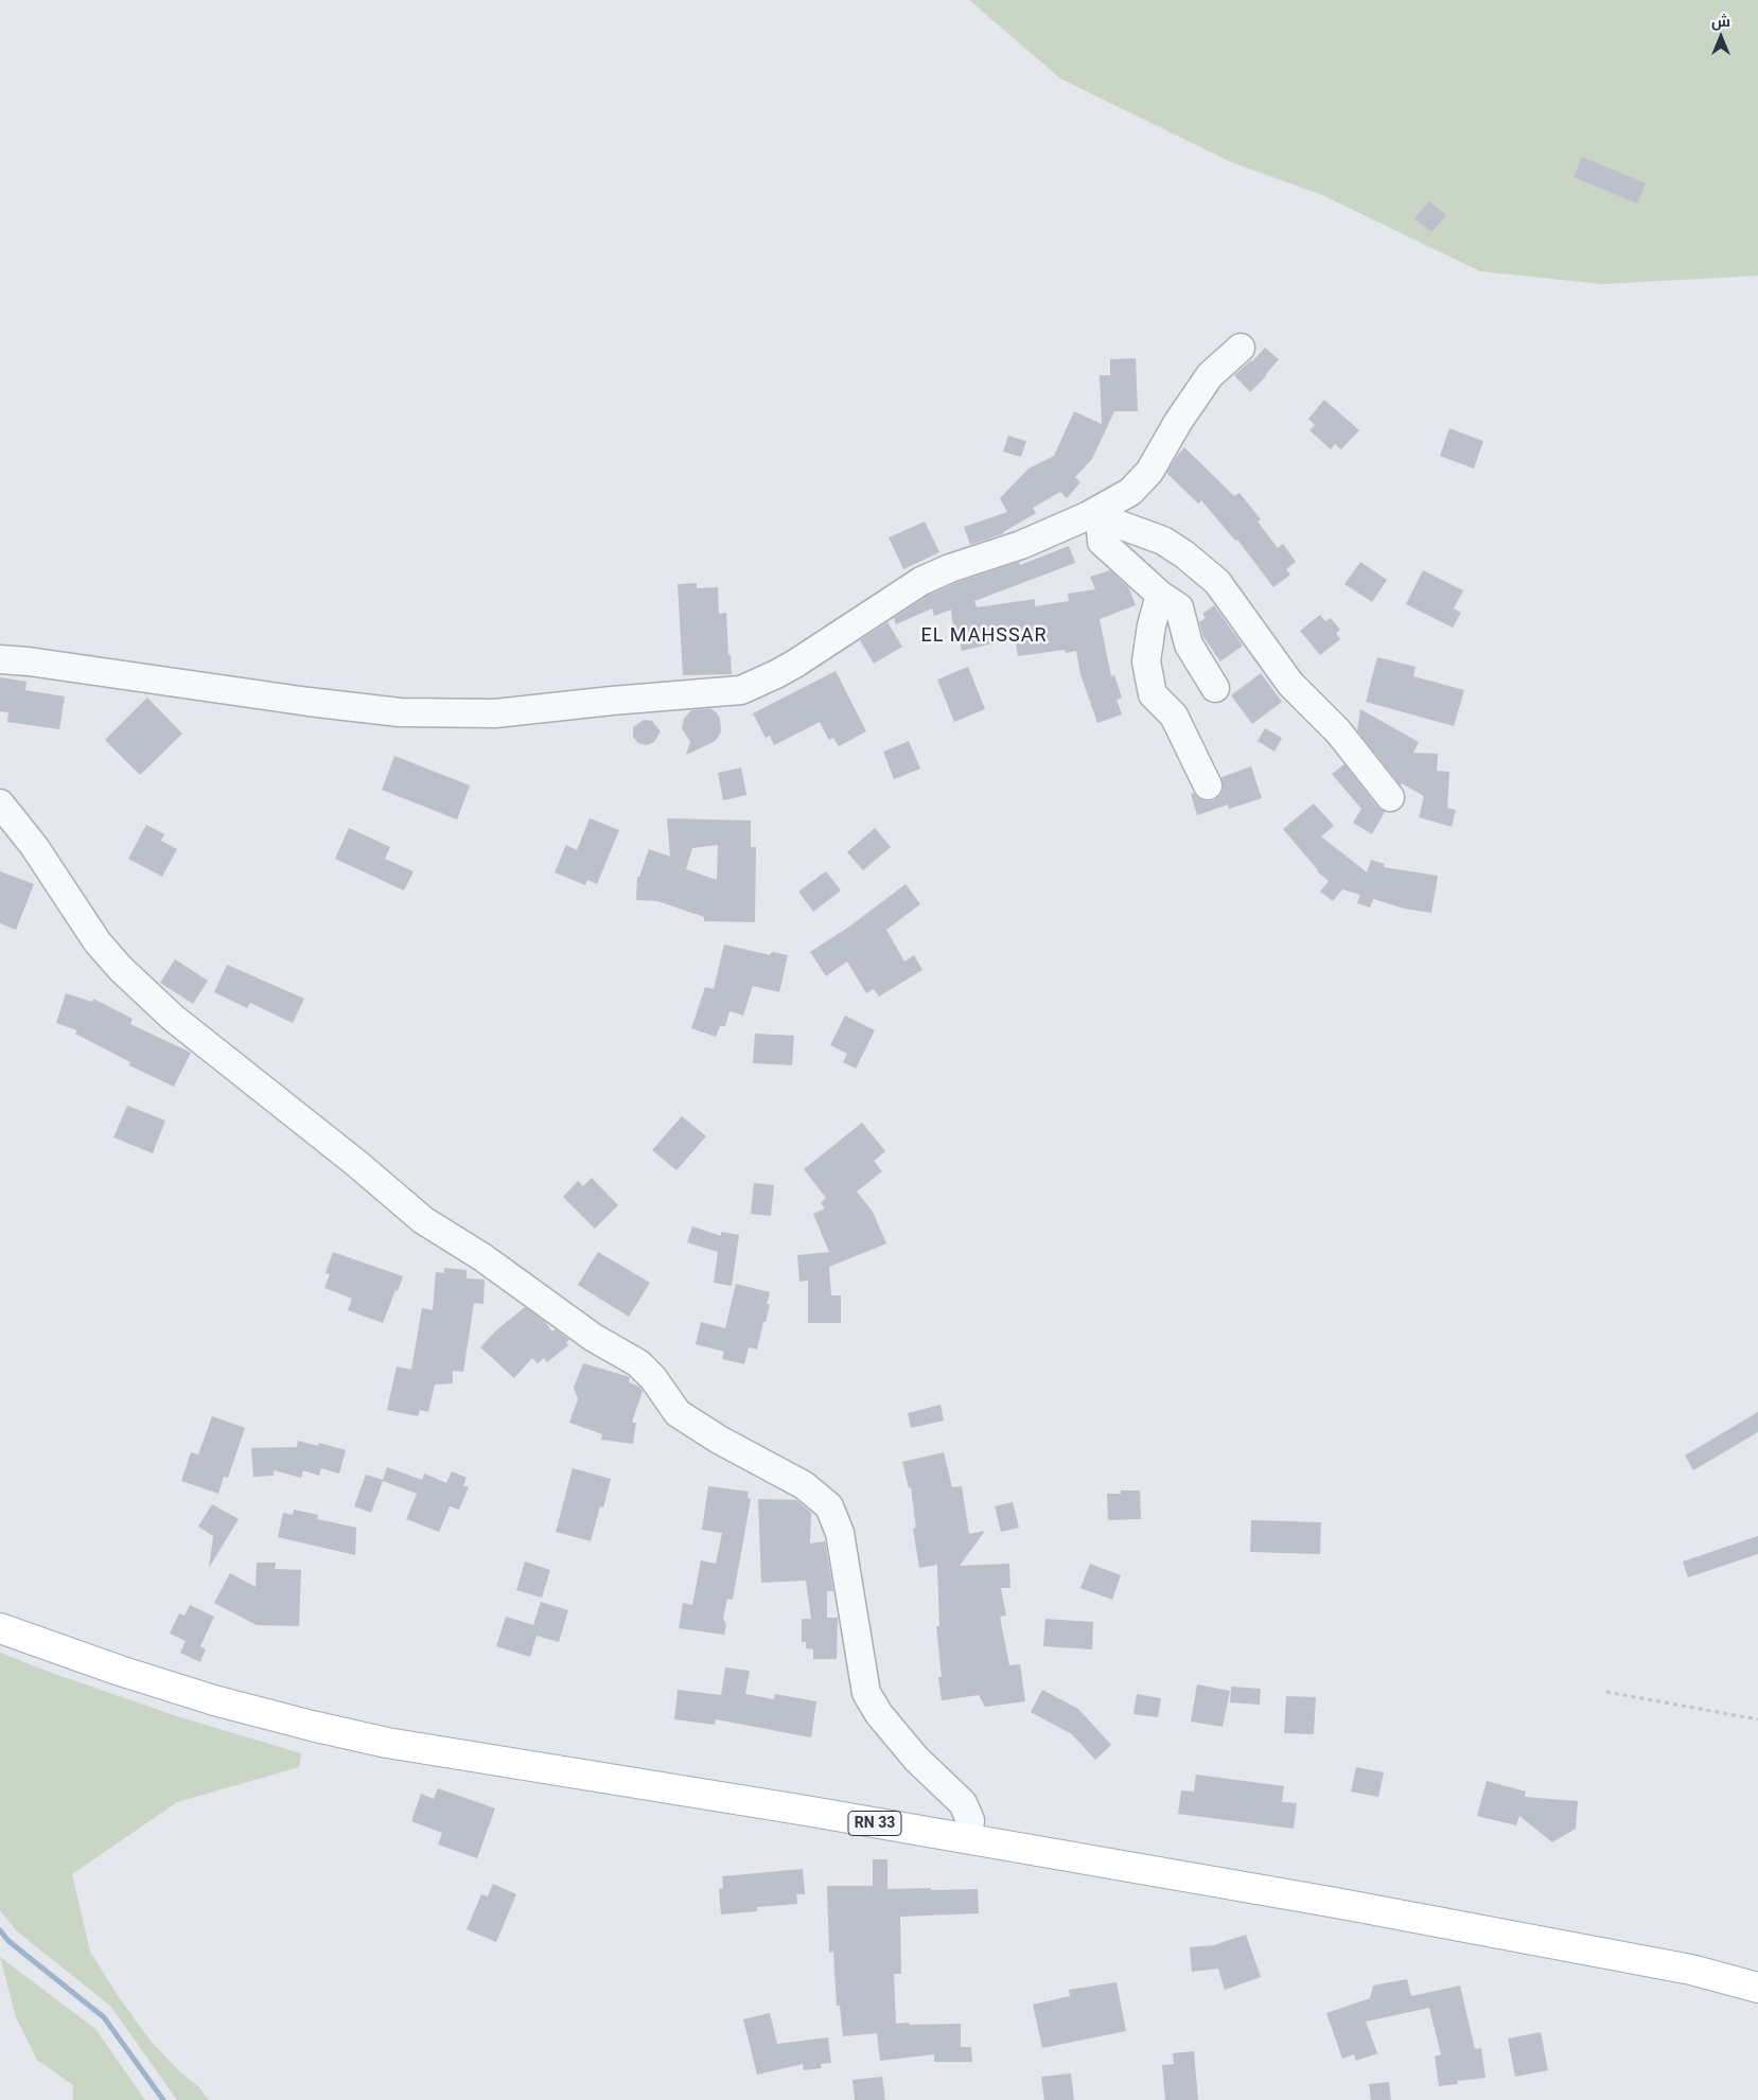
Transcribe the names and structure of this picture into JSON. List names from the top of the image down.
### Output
{
  "streets": {
    "main road": ["RN 33"]
  },
  "districts": ["EL MAHSSAR"],
  "north": "top"
}
